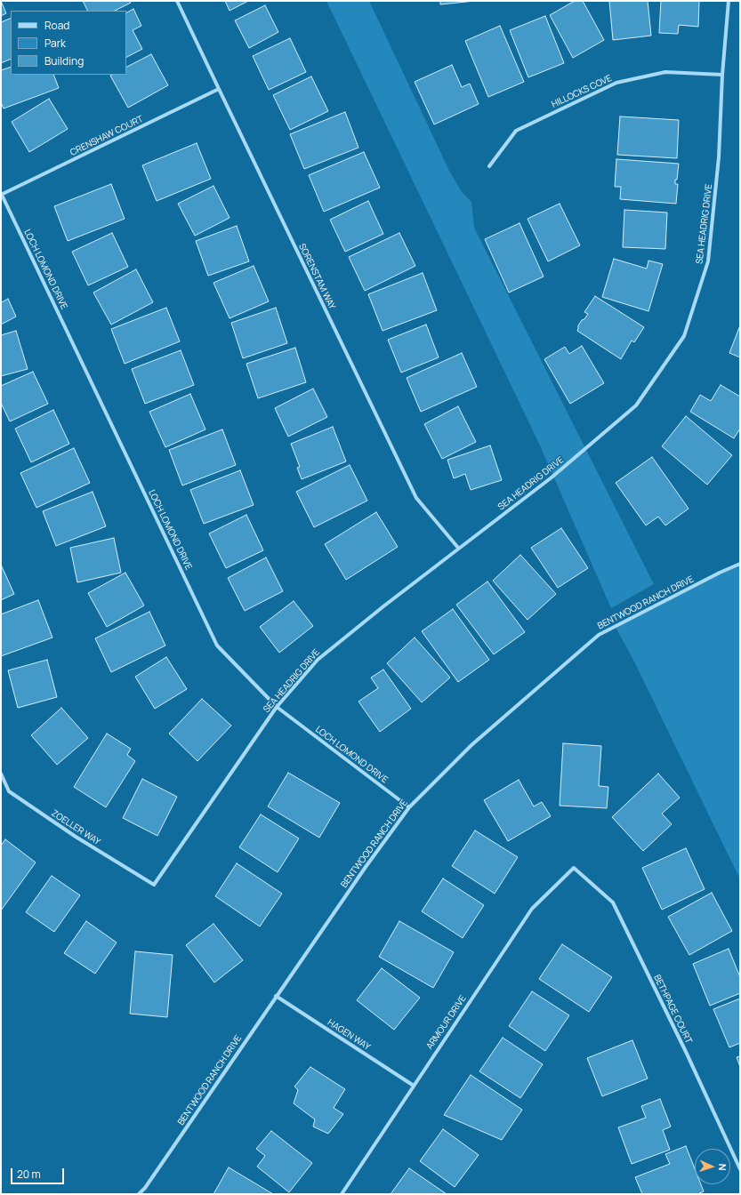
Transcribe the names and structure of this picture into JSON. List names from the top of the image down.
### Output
{
  "streets": {
    "street": [
      "HILLOCKS COVE",
      "CRENSHAW COURT",
      "SEA HEADRIG DRIVE",
      "LOCH LOMOND DRIVE",
      "SORENSTAM WAY",
      "BENTWOOD RANCH DRIVE",
      "ZOELLER WAY",
      "BETHPAGE COURT",
      "ARMOUR DRIVE",
      "HAGEN WAY"
    ]
  },
  "crossings": [
    ["HILLOCKS COVE", "SEA HEADRIG DRIVE"],
    ["CRENSHAW COURT", "LOCH LOMOND DRIVE"],
    ["CRENSHAW COURT", "SORENSTAM WAY"],
    ["SEA HEADRIG DRIVE", "LOCH LOMOND DRIVE"],
    ["SEA HEADRIG DRIVE", "SORENSTAM WAY"],
    ["SEA HEADRIG DRIVE", "ZOELLER WAY"],
    ["LOCH LOMOND DRIVE", "BENTWOOD RANCH DRIVE"],
    ["BENTWOOD RANCH DRIVE", "HAGEN WAY"],
    ["BETHPAGE COURT", "ARMOUR DRIVE"],
    ["ARMOUR DRIVE", "HAGEN WAY"]
  ],
  "legend": ["Road", "Park", "Building"],
  "scale_bar": "20 m",
  "north": "right"
}
